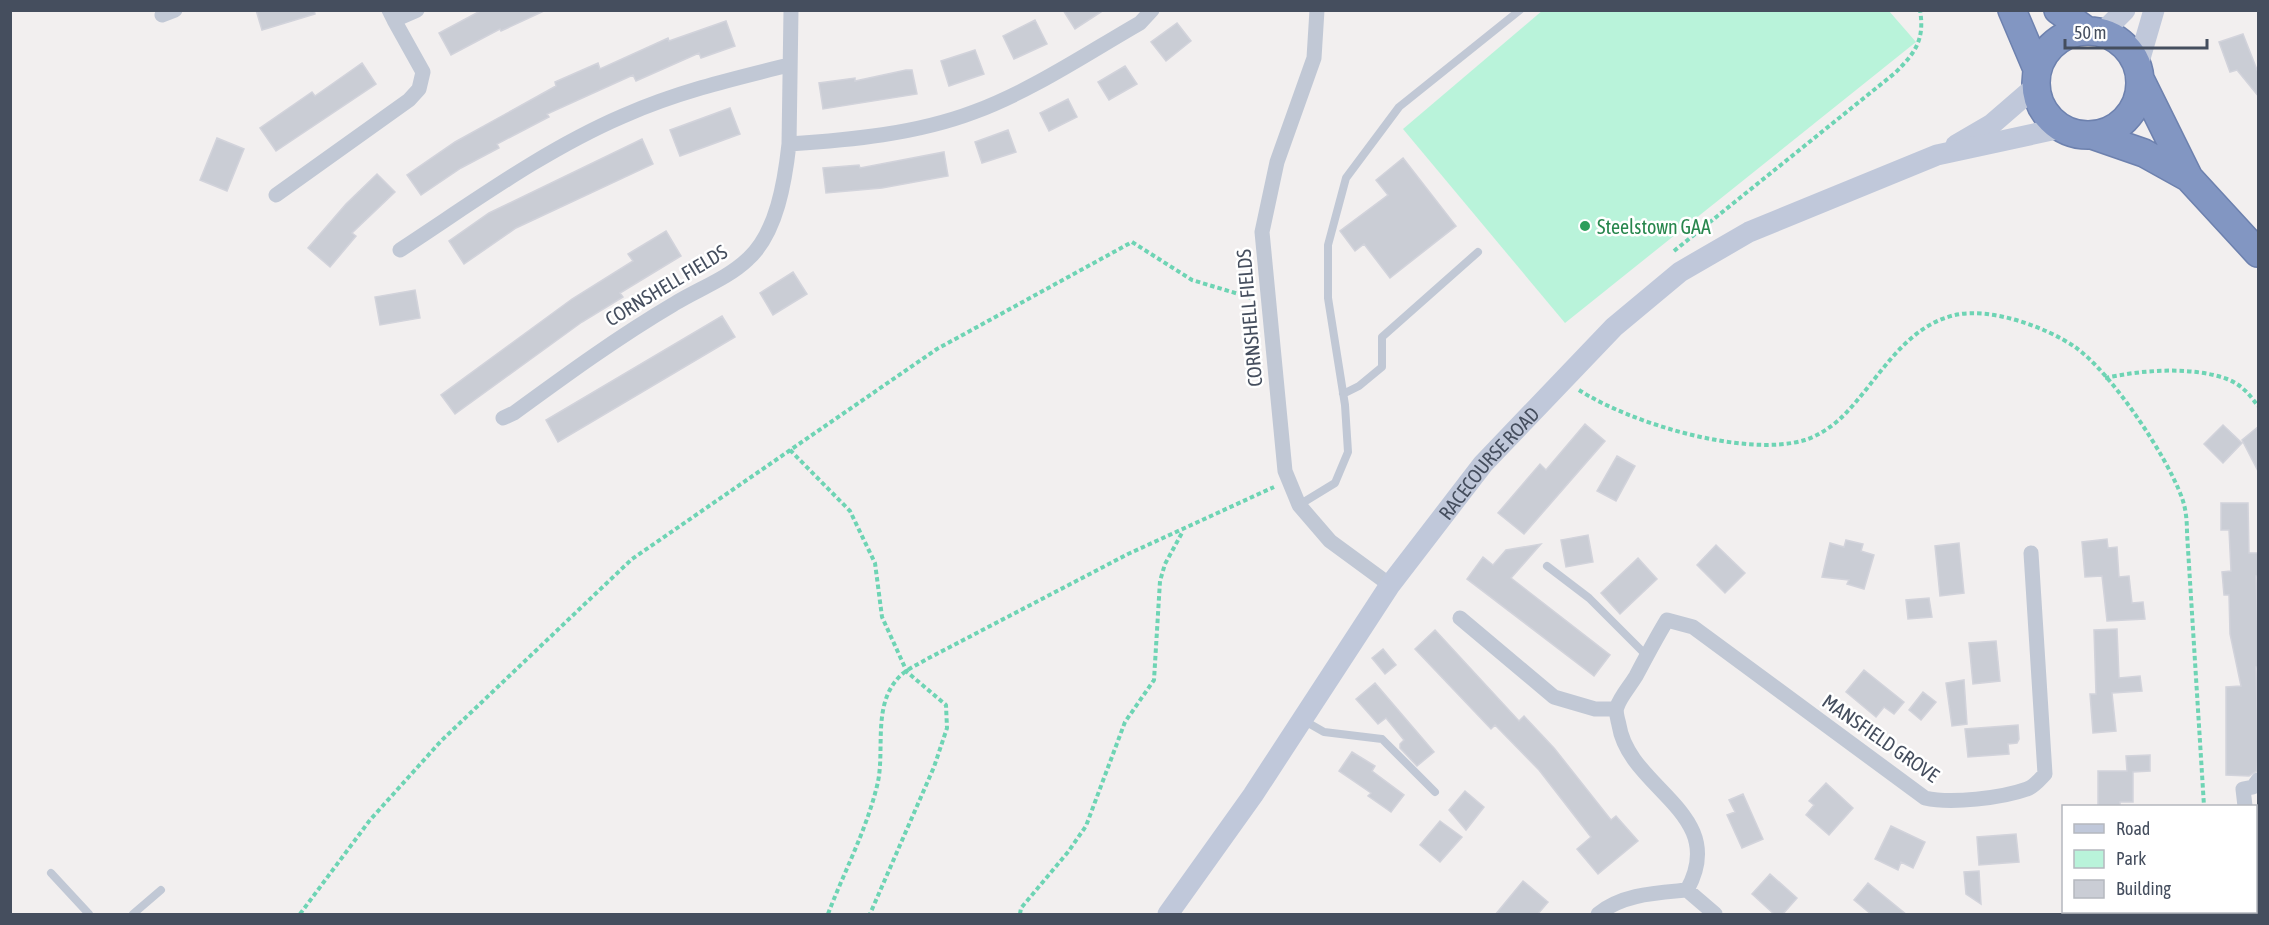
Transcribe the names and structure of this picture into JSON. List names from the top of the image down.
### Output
{
  "streets": {
    "street": ["CORNSHELL FIELDS", "RACECOURSE ROAD", "MANSFIELD GROVE"]
  },
  "crossings": [
    ["CORNSHELL FIELDS", "RACECOURSE ROAD"]
  ],
  "places": ["Steelstown GAA"],
  "legend": ["Road", "Park", "Building"],
  "scale_bar": "50 m"
}
